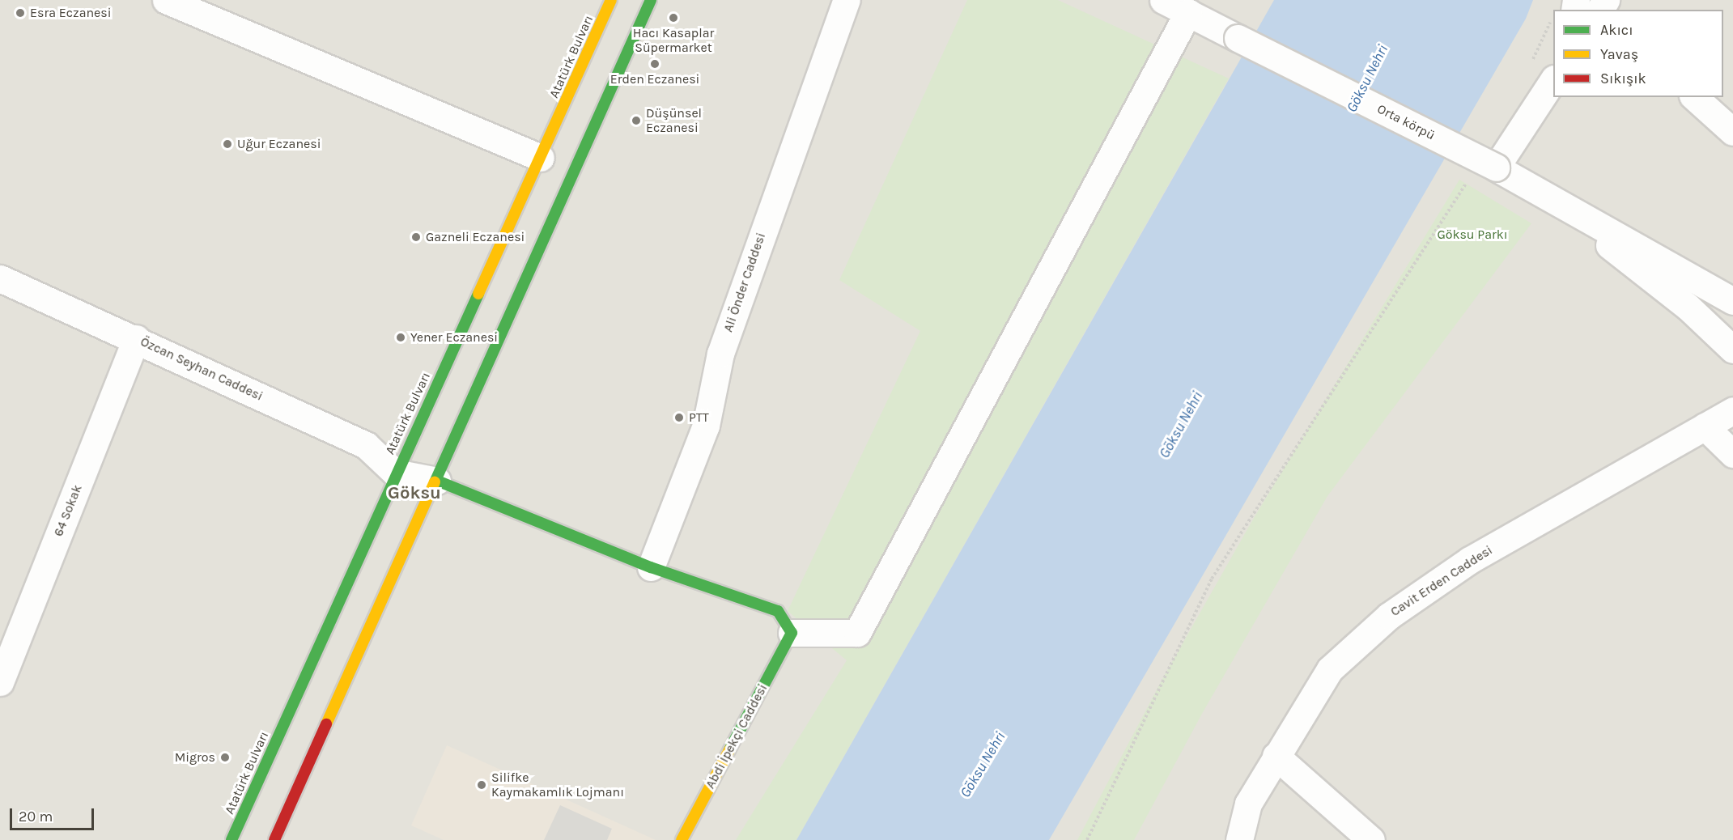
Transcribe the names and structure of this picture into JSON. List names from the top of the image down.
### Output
{
  "streets": {
    "main road": ["Atatürk Bulvarı", "Abdi İpekçi Caddesi"],
    "street": [
      "Orta körpü",
      "Ali Önder Caddesi",
      "Özcan Seyhan Caddesi",
      "64 Sokak",
      "Cavit Erden Caddesi"
    ]
  },
  "crossings": [
    ["Atatürk Bulvarı", "Özcan Seyhan Caddesi"],
    ["Özcan Seyhan Caddesi", "64 Sokak"]
  ],
  "districts": ["Göksu"],
  "water": ["Göksu Nehri"],
  "parks": ["Göksu Parkı"],
  "places": [
    "Esra Eczanesi",
    "Hacı Kasaplar Süpermarket",
    "Erden Eczanesi",
    "Düşünsel Eczanesi",
    "Uğur Eczanesi",
    "Gazneli Eczanesi",
    "Yener Eczanesi",
    "PTT",
    "Migros",
    "Silifke Kaymakamlık Lojmanı"
  ],
  "legend": ["Akıcı", "Yavaş", "Sıkışık"],
  "scale_bar": "20 m"
}
